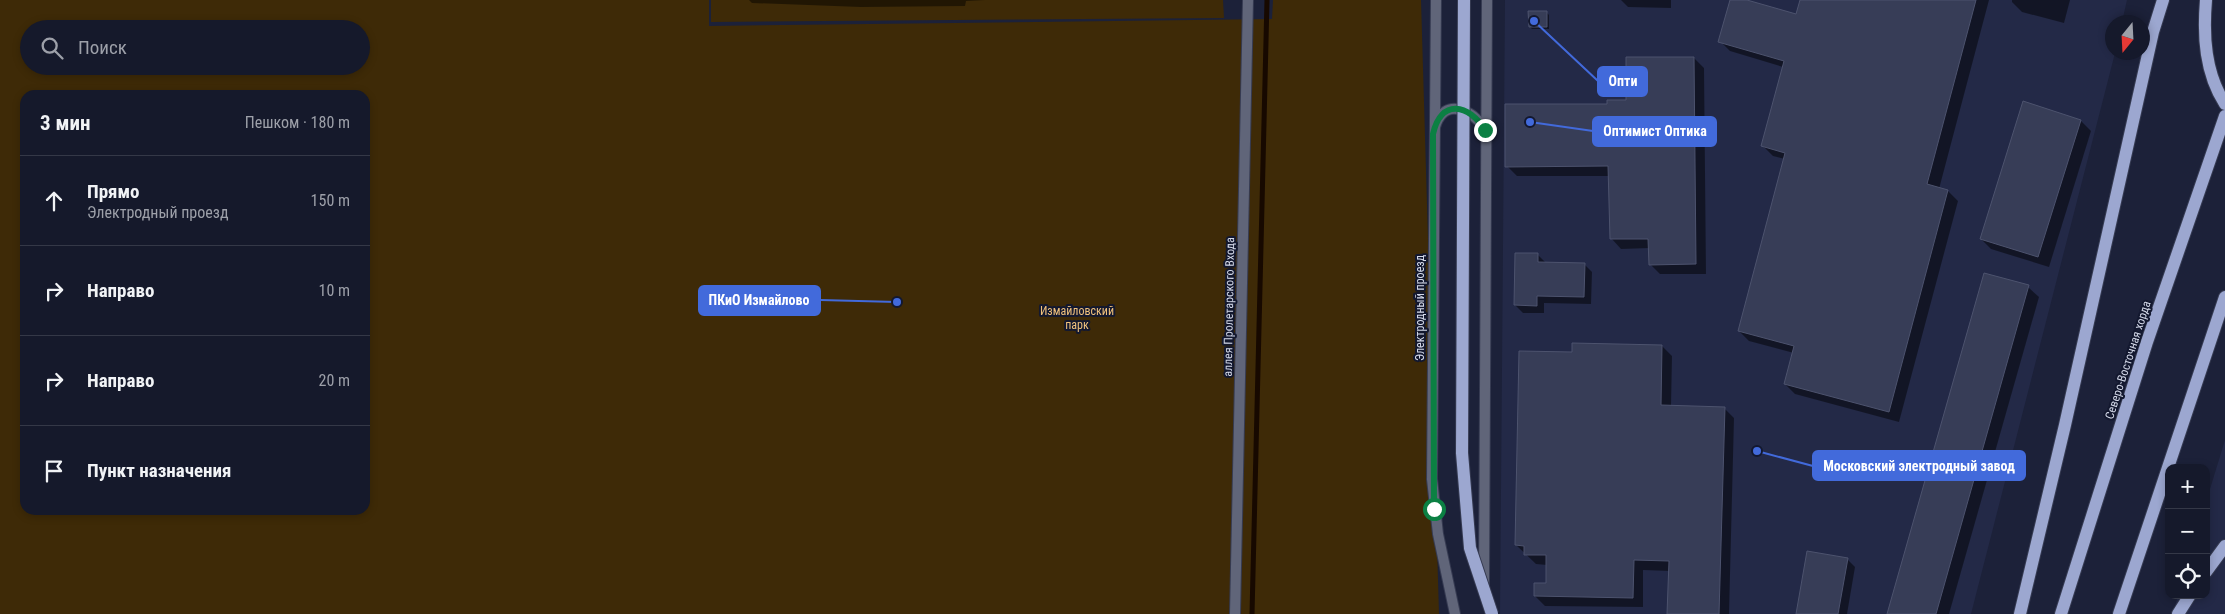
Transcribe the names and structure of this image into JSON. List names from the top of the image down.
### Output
{
  "streets": {
    "main road": ["Северо-Восточная хорда"],
    "street": ["аллея Пролетарского Входа", "Электродный проезд"]
  },
  "parks": ["Измайловский парк"],
  "places": [
    "Опти",
    "Оптимист Оптика",
    "ПКиО Измайлово",
    "Московский электродный завод"
  ],
  "north": "bottom",
  "page": {
    "search": "Поиск",
    "heading": ["3 мин", "Пешком · 180 m"],
    "list": [
      ["Прямо", "Электродный проезд", "150 m"],
      ["Направо", "10 m"],
      ["Направо", "20 m"],
      "Пункт назначения"
    ],
    "map_buttons": ["+", "−"]
  }
}
